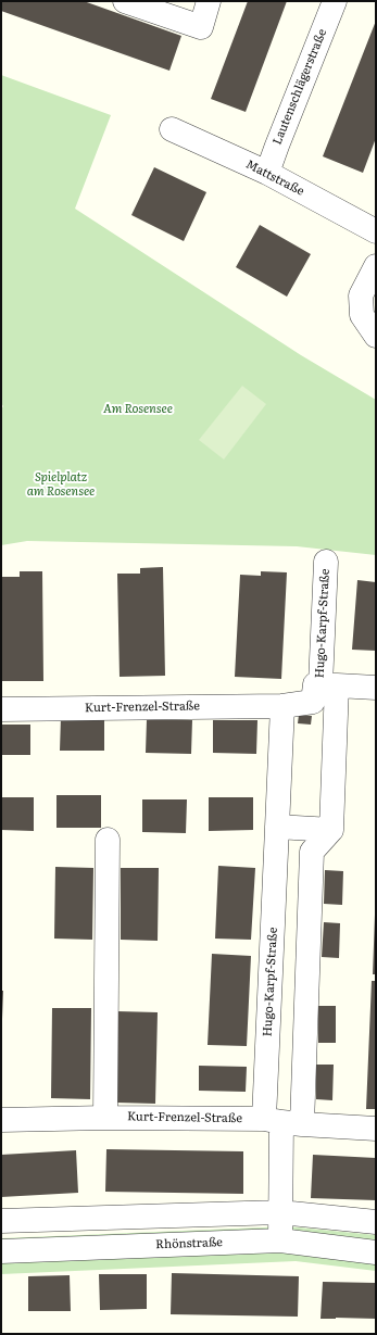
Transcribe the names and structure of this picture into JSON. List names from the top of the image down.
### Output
{
  "streets": {
    "street": [
      "Lautenschlägerstraße",
      "Mattstraße",
      "Hugo-Karpf-Straße",
      "Kurt-Frenzel-Straße",
      "Rhönstraße"
    ]
  },
  "crossings": [
    ["Lautenschlägerstraße", "Mattstraße"],
    ["Hugo-Karpf-Straße", "Kurt-Frenzel-Straße"],
    ["Hugo-Karpf-Straße", "Rhönstraße"]
  ],
  "parks": ["Am Rosensee", "Spielplatz am Rosensee"]
}
